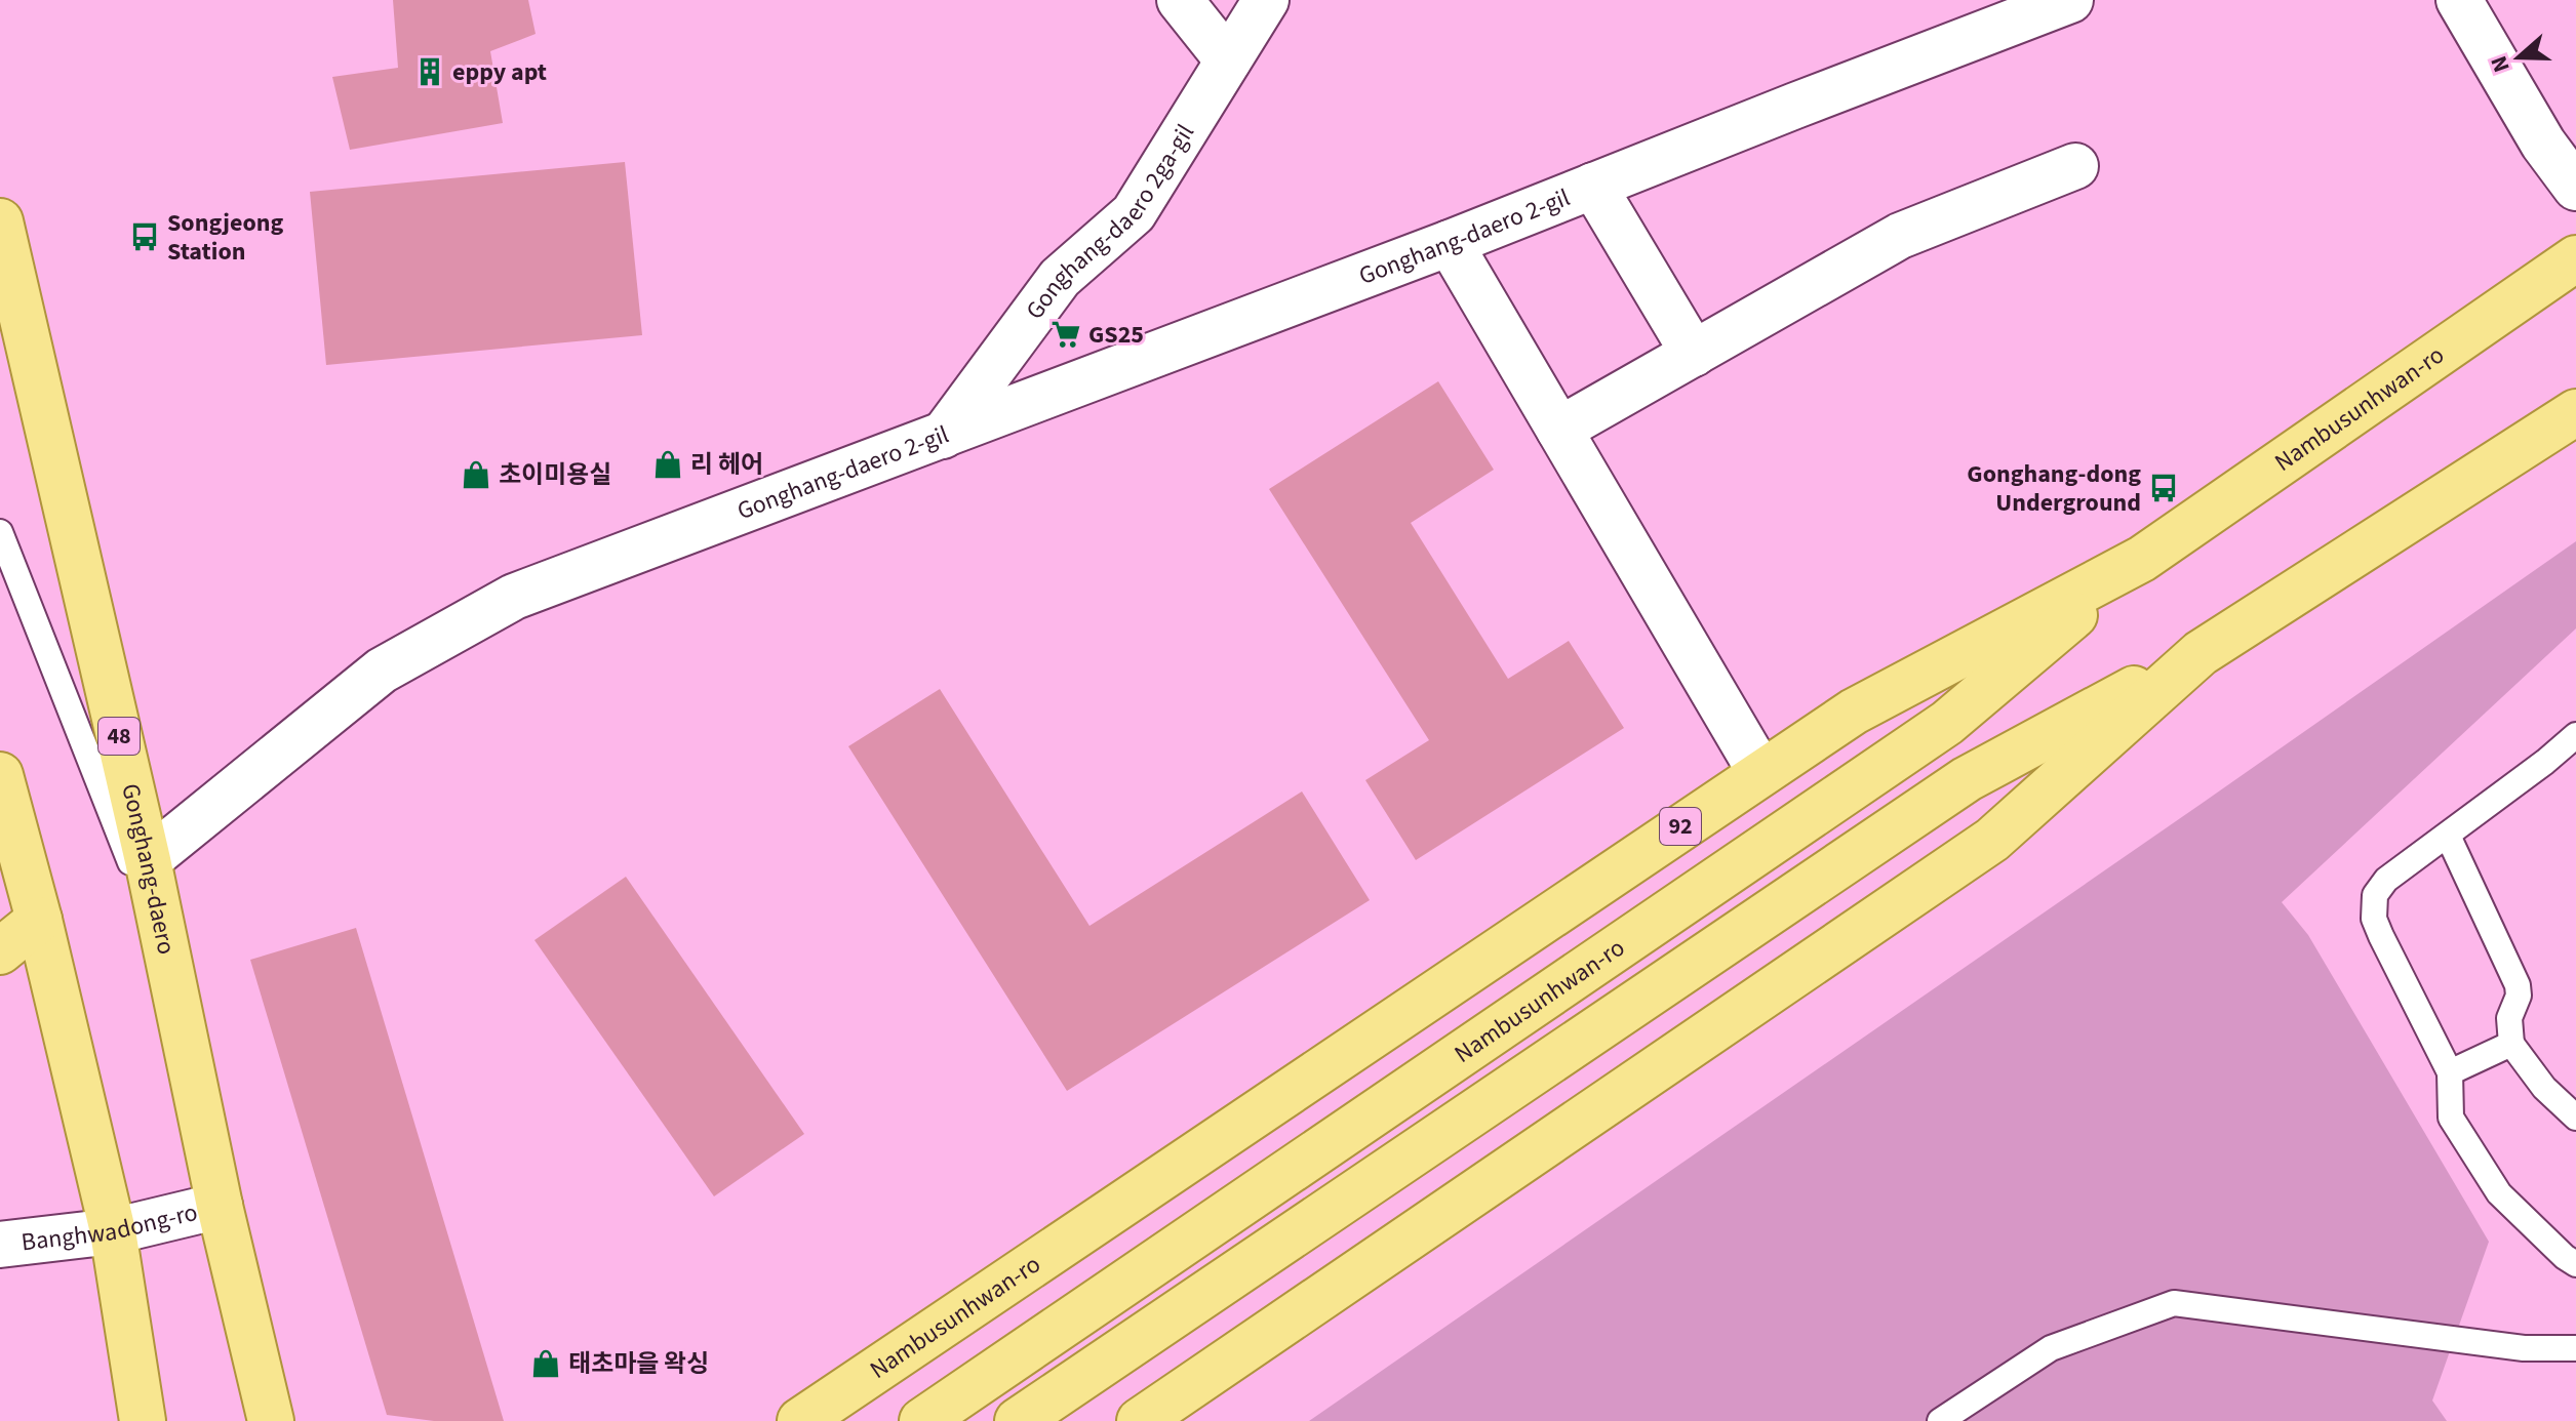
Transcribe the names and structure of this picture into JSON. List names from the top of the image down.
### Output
{
  "streets": {
    "main road": [
      "Nambusunhwan-ro",
      "48",
      "92",
      "Gonghang-daero"
    ],
    "street": ["Gonghang-daero 2ga-gil", "Gonghang-daero 2-gil", "Banghwadong-ro"]
  },
  "crossings": [
    ["Gonghang-daero 2ga-gil", "Gonghang-daero 2-gil"],
    ["Gonghang-daero 2-gil", "Gonghang-daero"],
    ["Gonghang-daero", "Banghwadong-ro"]
  ],
  "places": {
    "building": ["eppy apt"],
    "bus stop": ["Songjeong Station", "Gonghang-dong Underground"],
    "supermarket": ["GS25"],
    "shop": ["리 헤어", "초이미용실", "태초마을 왁싱"]
  },
  "north": "left"
}
